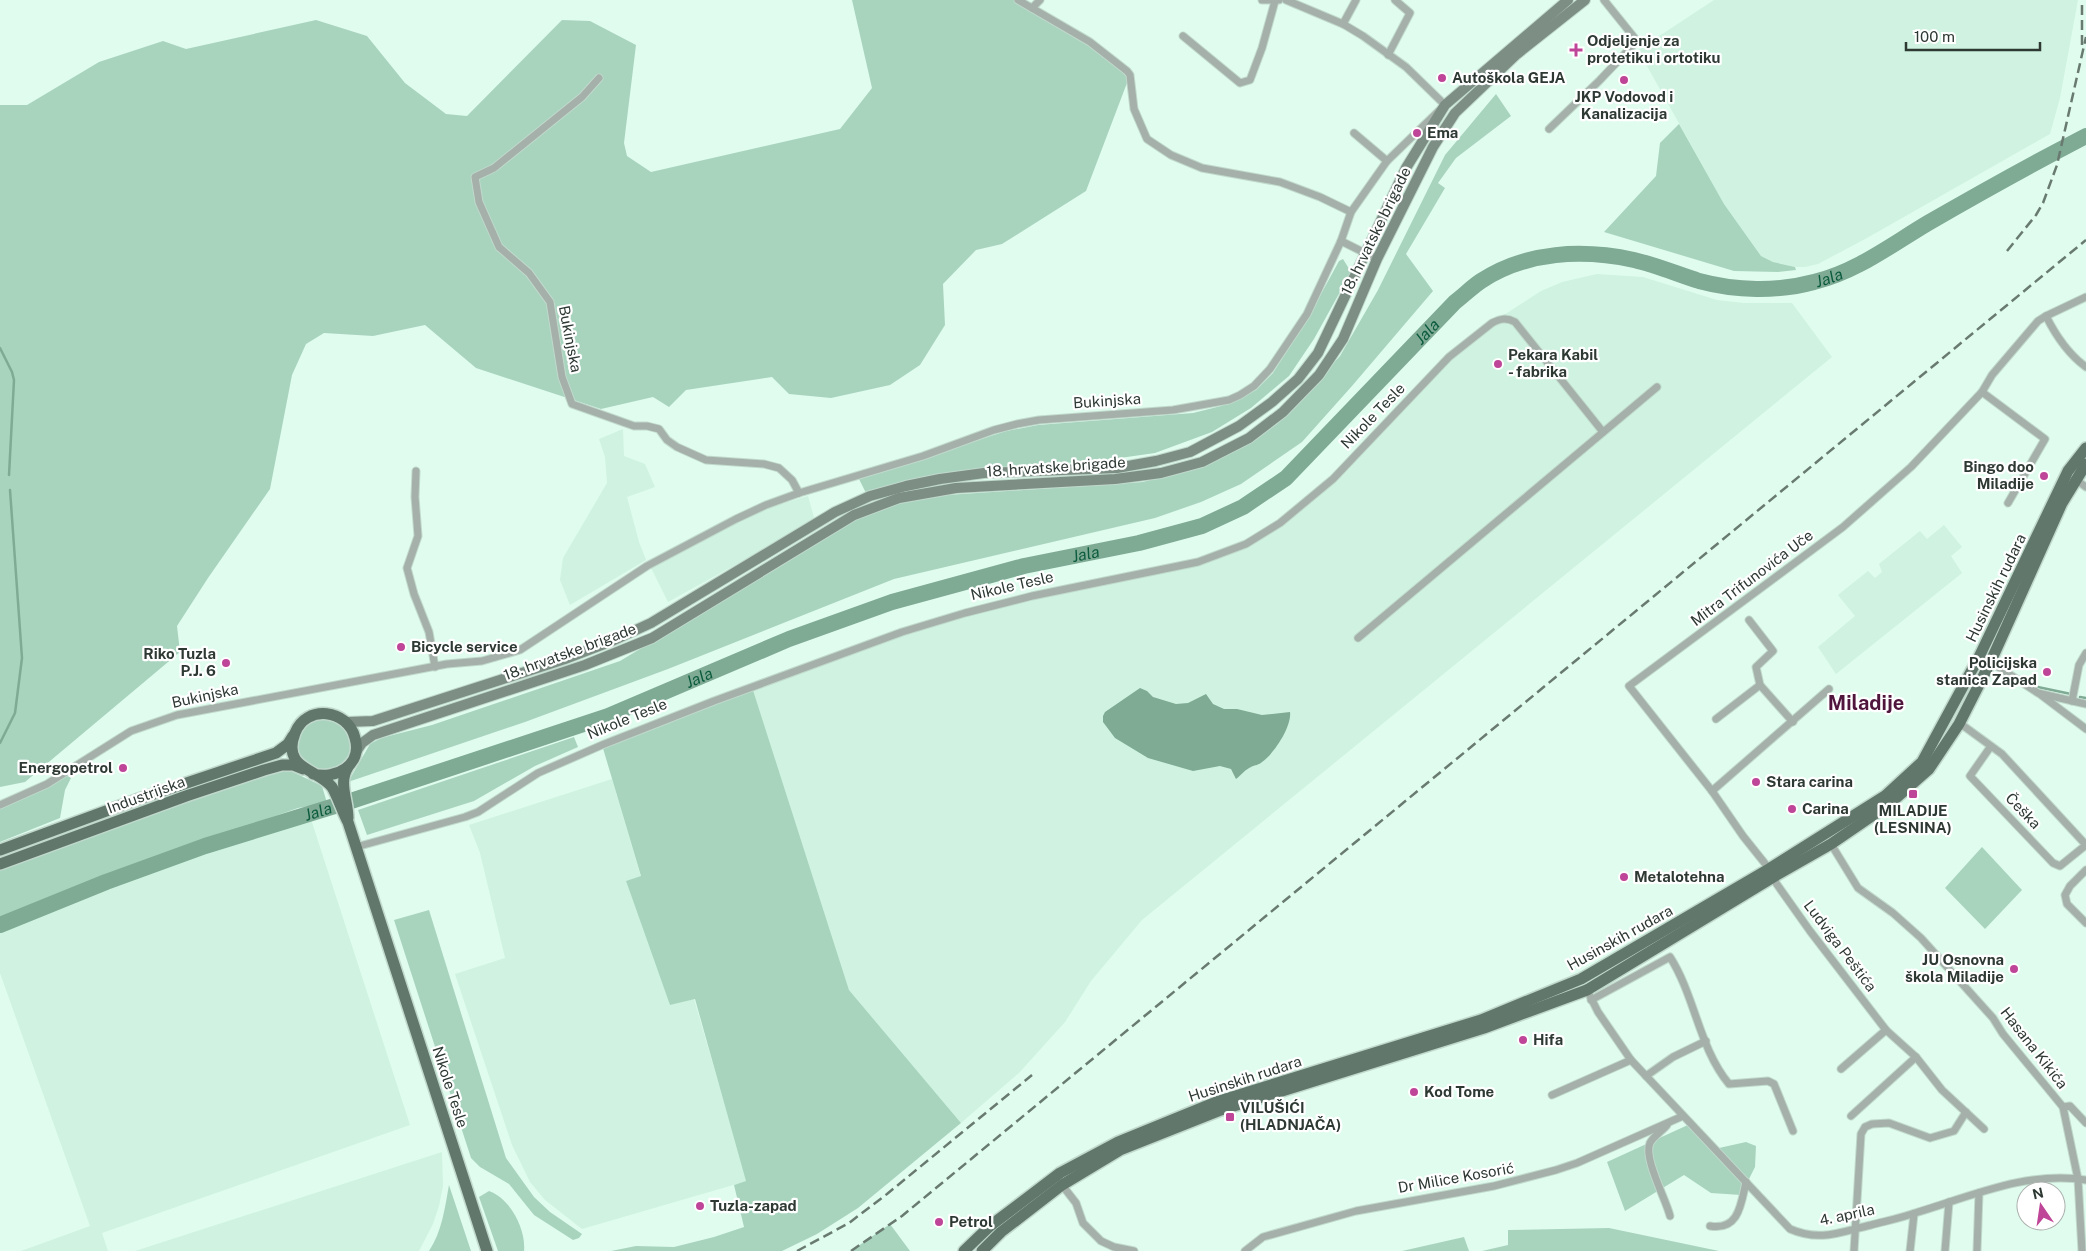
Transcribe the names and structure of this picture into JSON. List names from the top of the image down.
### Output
{
  "streets": {
    "main road": [
      "18. hrvatske brigade",
      "Nikole Tesle",
      "Husinskih rudara",
      "Industrijska"
    ],
    "street": [
      "Bukinjska",
      "Mitra Trifunovića Uče",
      "Češka",
      "Ludviga Peštića",
      "Hasana Kikića",
      "Dr Milice Kosorić",
      "4. aprila"
    ]
  },
  "crossings": [
    ["18. hrvatske brigade", "Bukinjska"],
    ["18. hrvatske brigade", "Nikole Tesle"],
    ["18. hrvatske brigade", "Industrijska"],
    ["Nikole Tesle", "Industrijska"],
    ["Mitra Trifunovića Uče", "Husinskih rudara"],
    ["Mitra Trifunovića Uče", "Ludviga Peštića"],
    ["Husinskih rudara", "Češka"],
    ["Husinskih rudara", "Ludviga Peštića"],
    ["Husinskih rudara", "Hasana Kikića"],
    ["Husinskih rudara", "4. aprila"],
    ["Hasana Kikića", "4. aprila"],
    ["Dr Milice Kosorić", "4. aprila"]
  ],
  "districts": ["Miladije"],
  "water": ["Jala"],
  "places": {
    "health": ["Odjeljenje za protetiku i ortotiku"],
    "other": [
      "Autoškola GEJA",
      "JKP Vodovod i Kanalizacija",
      "Ema",
      "Pekara Kabil - fabrika",
      "Bingo doo Miladije",
      "Bicycle service",
      "Riko Tuzla P.J. 6",
      "Policijska stanica Zapad",
      "Energopetrol",
      "Stara carina",
      "Carina",
      "Metalotehna",
      "JU Osnovna škola Miladije",
      "Hifa",
      "Kod Tome",
      "Tuzla-zapad",
      "Petrol"
    ],
    "transit": ["MILADIJE (LESNINA)", "VILUŠIĆI (HLADNJAČA)"]
  },
  "scale_bar": "100 m",
  "north": "top"
}
